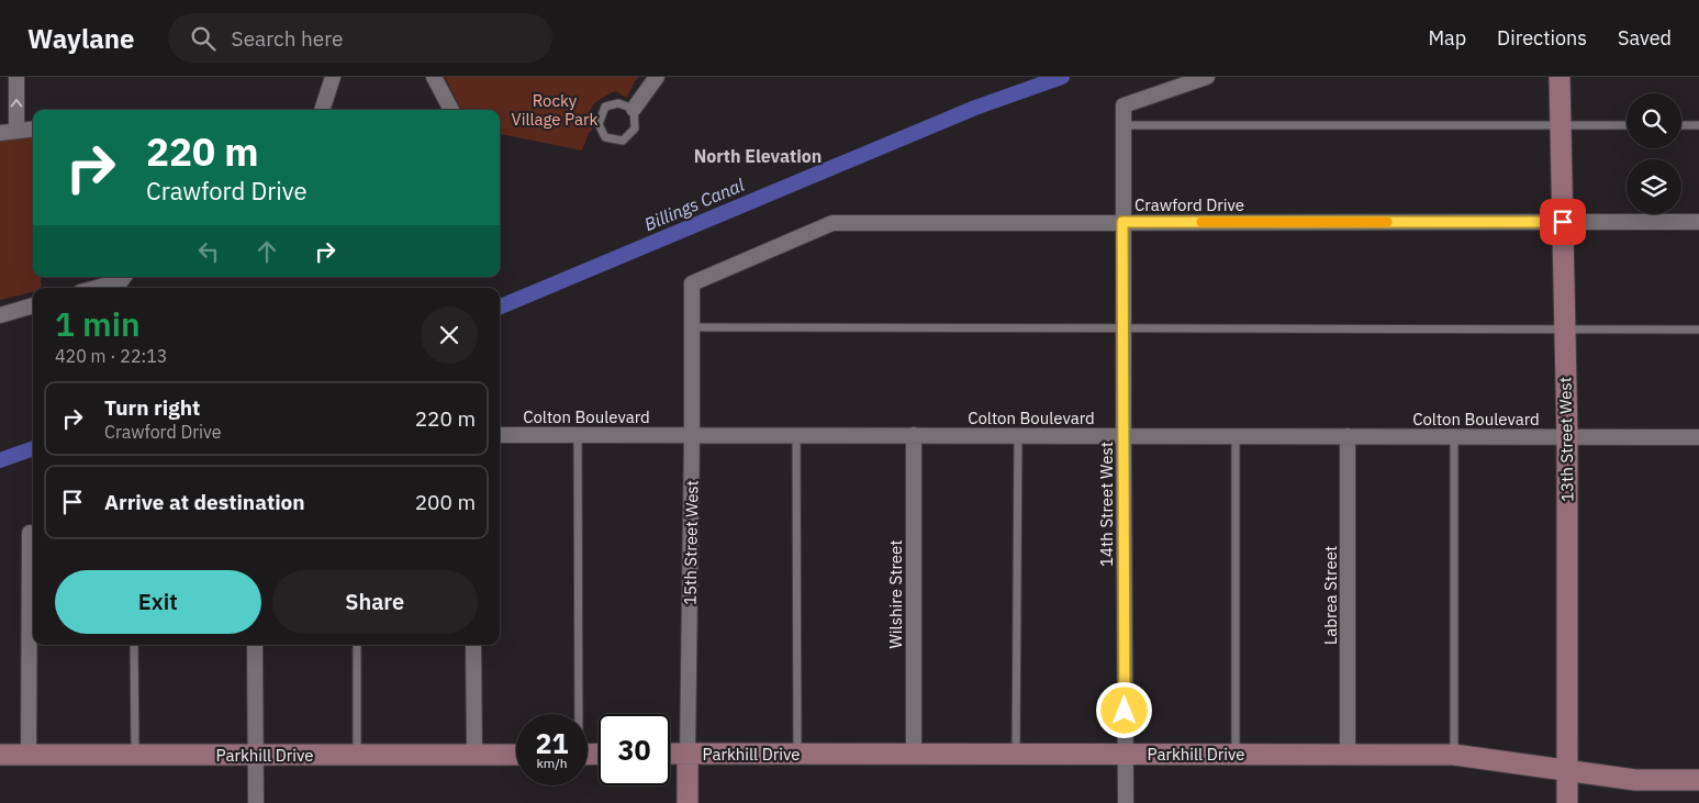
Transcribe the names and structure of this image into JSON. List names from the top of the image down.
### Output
{
  "streets": {
    "street": [
      "Crawford Drive",
      "Colton Boulevard",
      "13th Street West",
      "14th Street West",
      "15th Street West",
      "Wilshire Street",
      "Labrea Street",
      "Parkhill Drive"
    ]
  },
  "crossings": [
    ["Crawford Drive", "13th Street West"],
    ["Crawford Drive", "14th Street West"],
    ["Crawford Drive", "15th Street West"],
    ["Colton Boulevard", "13th Street West"],
    ["Colton Boulevard", "14th Street West"],
    ["Colton Boulevard", "15th Street West"],
    ["Colton Boulevard", "Wilshire Street"],
    ["Colton Boulevard", "Labrea Street"],
    ["13th Street West", "Parkhill Drive"],
    ["14th Street West", "Parkhill Drive"],
    ["15th Street West", "Parkhill Drive"],
    ["Wilshire Street", "Parkhill Drive"],
    ["Labrea Street", "Parkhill Drive"]
  ],
  "districts": ["North Elevation"],
  "water": ["Billings Canal"],
  "parks": ["Rocky Village Park"],
  "page": {
    "header": "Waylane",
    "search": "Search here",
    "nav": ["Map", "Directions", "Saved"],
    "turn": ["220 m", "Crawford Drive"],
    "heading": ["1 min", "420 m · 22:13"],
    "list": [
      {
        "name": "Turn right",
        "note": "Crawford Drive",
        "value": "220 m"
      },
      {
        "name": "Arrive at destination",
        "value": "200 m"
      }
    ],
    "buttons": ["Exit", "Share"],
    "speed": "21 km/h",
    "limit": "30"
  }
}
